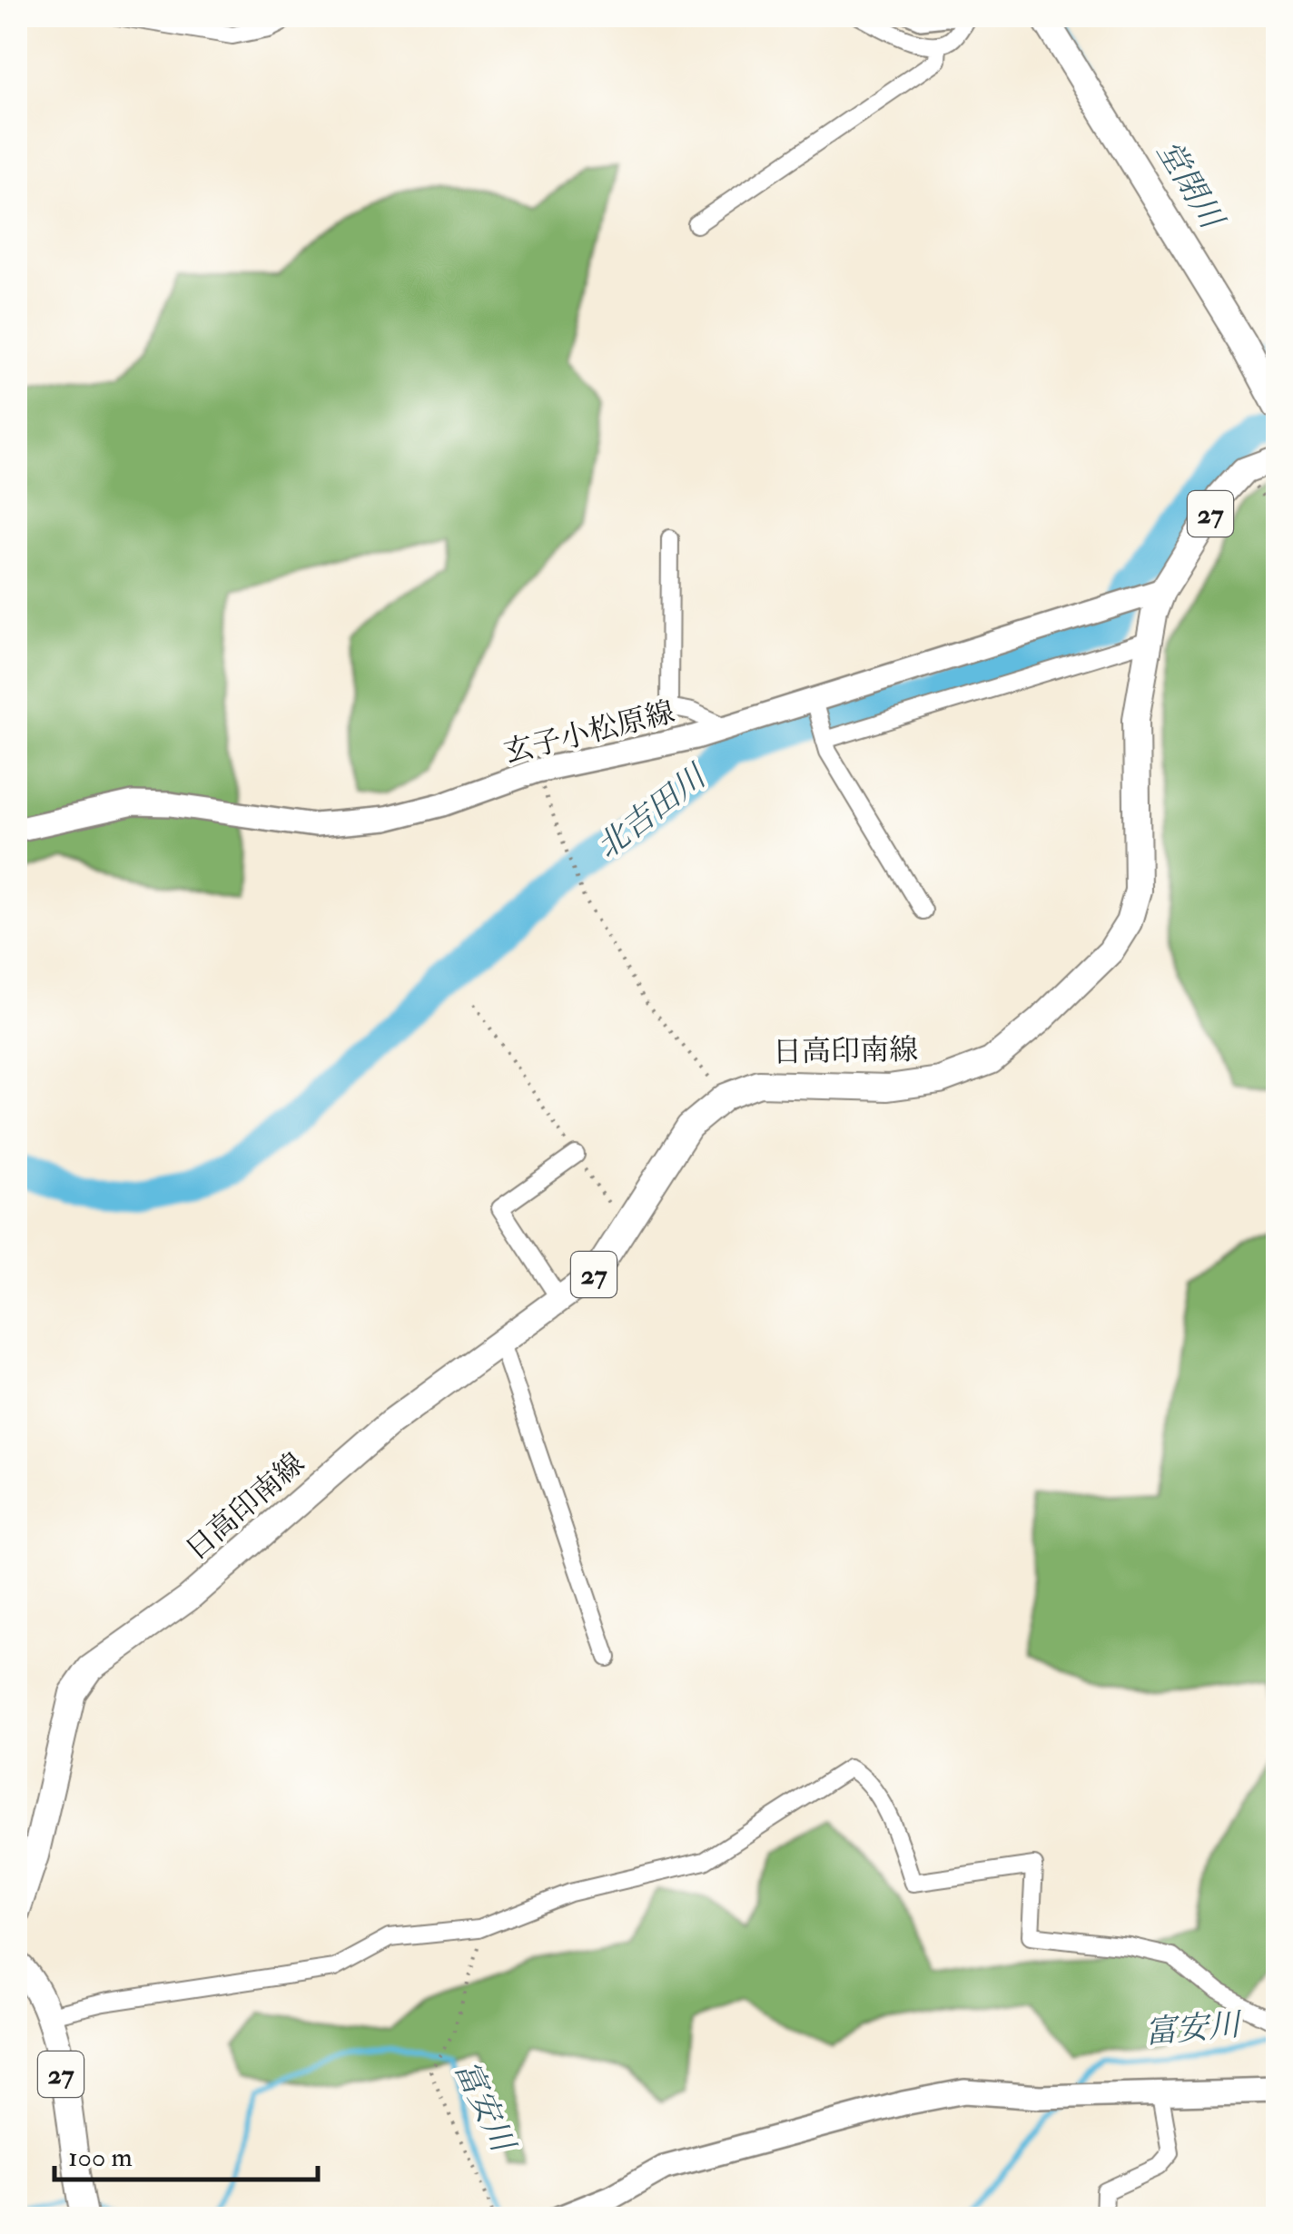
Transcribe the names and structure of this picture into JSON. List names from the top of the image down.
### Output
{
  "streets": {
    "main road": ["27", "玄子小松原線", "日高印南線"]
  },
  "crossings": [
    ["27", "日高印南線"],
    ["玄子小松原線", "日高印南線"]
  ],
  "water": ["堂閉川", "北吉田川", "富安川"],
  "scale_bar": "100 m"
}
